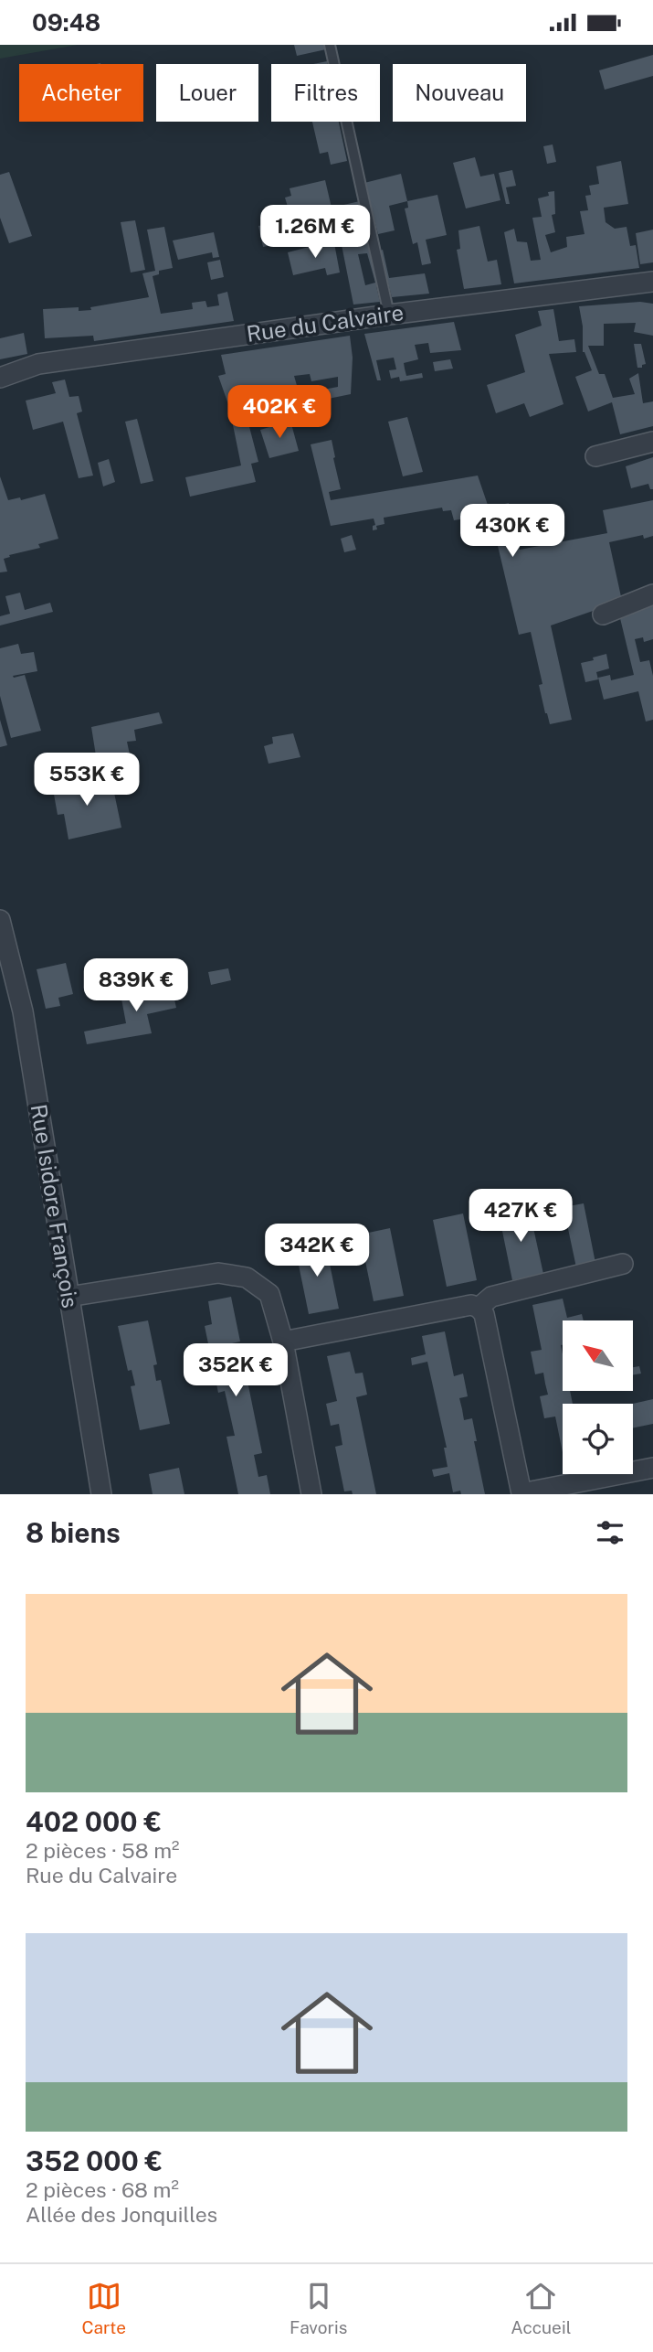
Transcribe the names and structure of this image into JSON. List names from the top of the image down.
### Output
{
  "streets": {
    "street": ["Rue du Calvaire", "Rue Isidore François"]
  },
  "north": "top left",
  "page": {
    "status": "09:48",
    "chip": [
      "Acheter",
      "Louer",
      "Filtres",
      "Nouveau"
    ],
    "price": [
      "1.26M €",
      "402K €",
      "430K €",
      "553K €",
      "839K €",
      "427K €",
      "342K €",
      "352K €"
    ],
    "heading": "8 biens",
    "list": [
      {
        "name": "402 000 €",
        "note": "2 pièces · 58 m² · Rue du Calvaire"
      },
      {
        "name": "352 000 €",
        "note": "2 pièces · 68 m² · Allée des Jonquilles"
      }
    ],
    "tabs": ["Carte", "Favoris", "Accueil"]
  }
}
